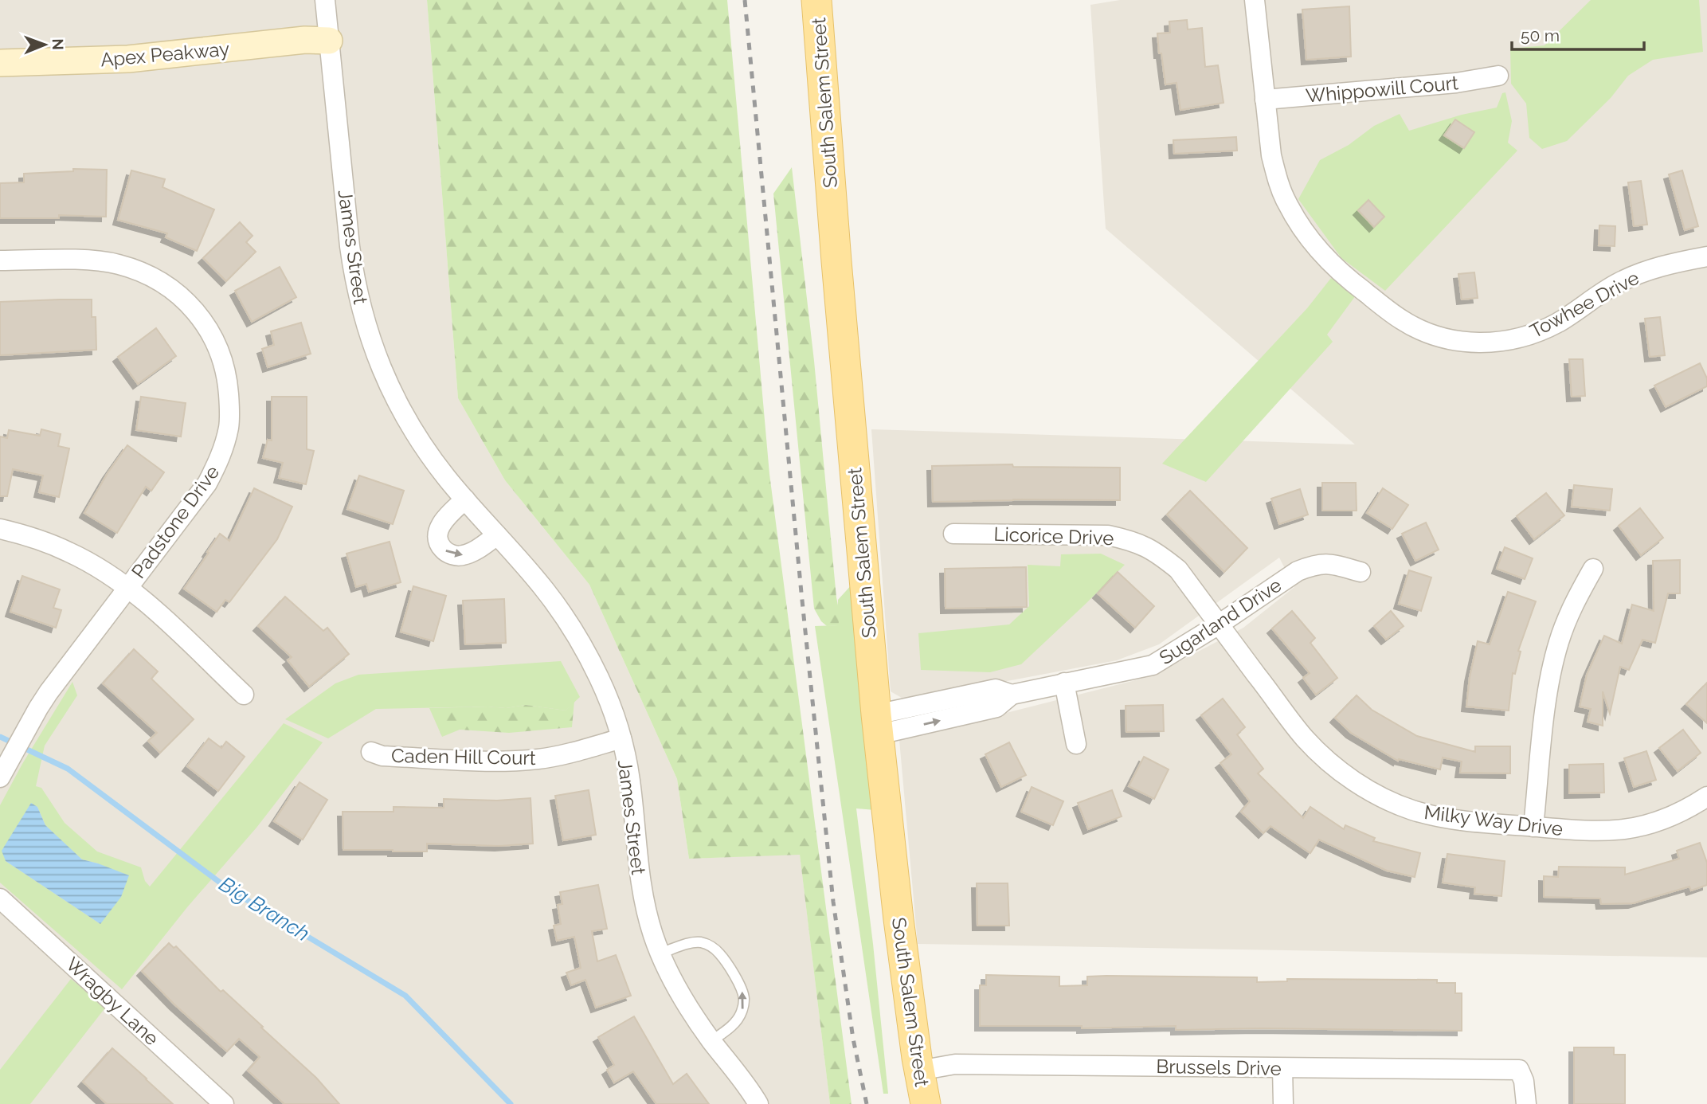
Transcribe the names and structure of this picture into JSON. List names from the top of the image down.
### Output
{
  "streets": {
    "main road": ["Apex Peakway", "South Salem Street"],
    "street": [
      "Whippowill Court",
      "James Street",
      "Towhee Drive",
      "Padstone Drive",
      "Licorice Drive",
      "Sugarland Drive",
      "Caden Hill Court",
      "Milky Way Drive",
      "Wragby Lane",
      "Brussels Drive"
    ]
  },
  "crossings": [
    ["Apex Peakway", "James Street"],
    ["Whippowill Court", "Towhee Drive"],
    ["South Salem Street", "Sugarland Drive"],
    ["South Salem Street", "Brussels Drive"],
    ["James Street", "Caden Hill Court"],
    ["Licorice Drive", "Sugarland Drive"],
    ["Licorice Drive", "Milky Way Drive"],
    ["Sugarland Drive", "Milky Way Drive"]
  ],
  "water": ["Big Branch"],
  "scale_bar": "50 m",
  "north": "right"
}
